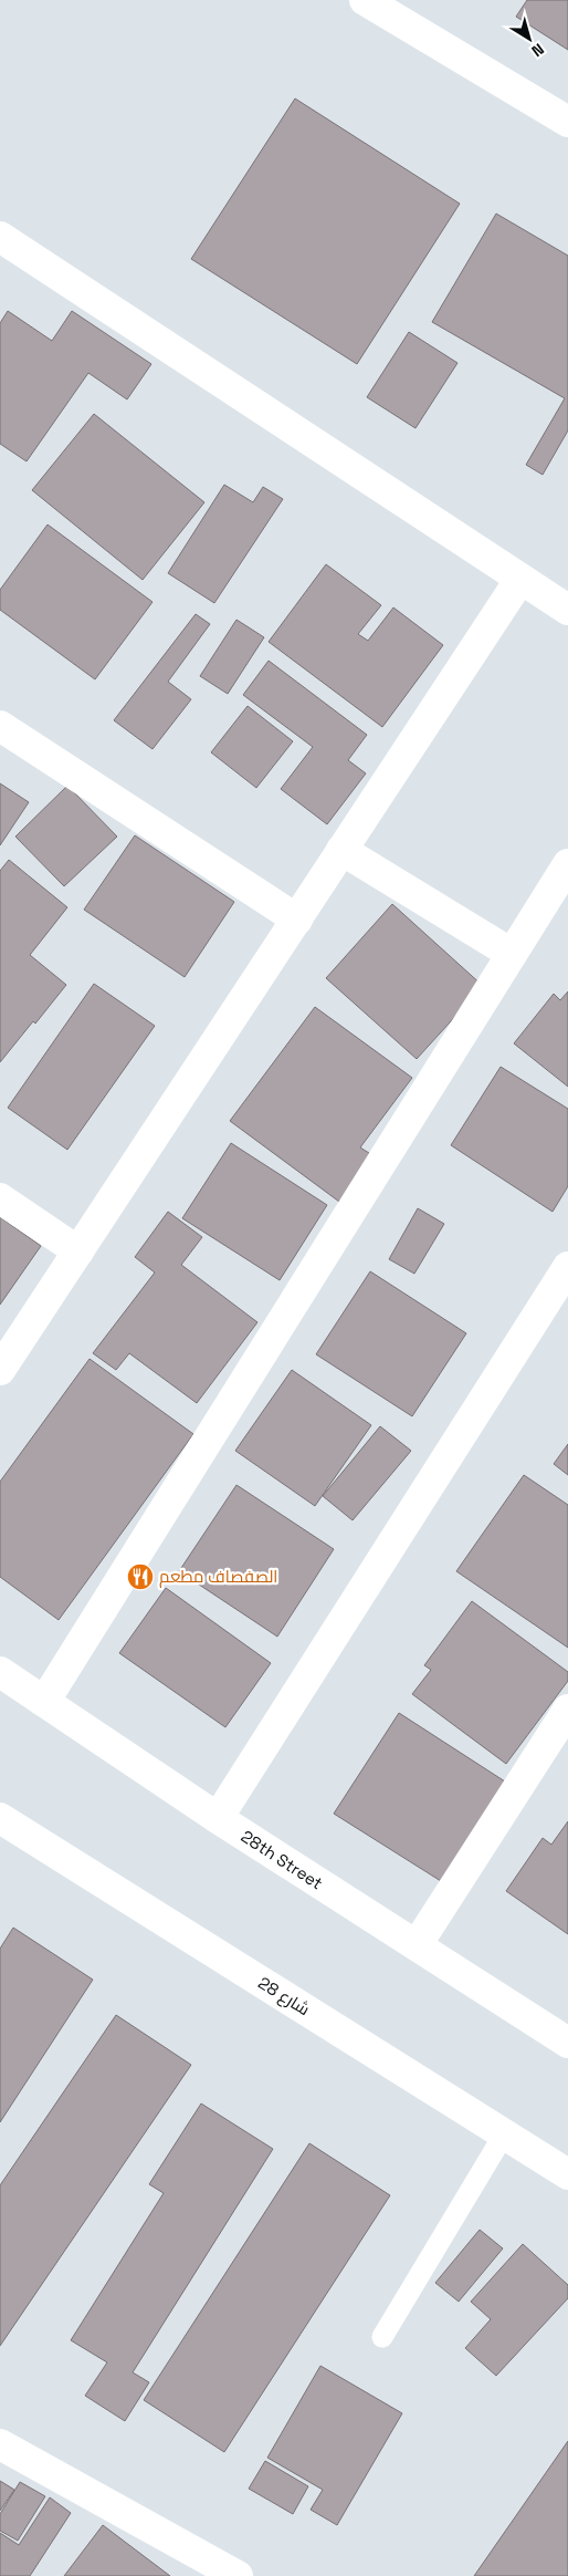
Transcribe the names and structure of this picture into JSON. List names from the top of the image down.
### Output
{
  "streets": {
    "street": ["28th Street", "شارع 28"]
  },
  "places": {
    "restaurant": ["الصفصاف مطعم"]
  },
  "north": "bottom right"
}
